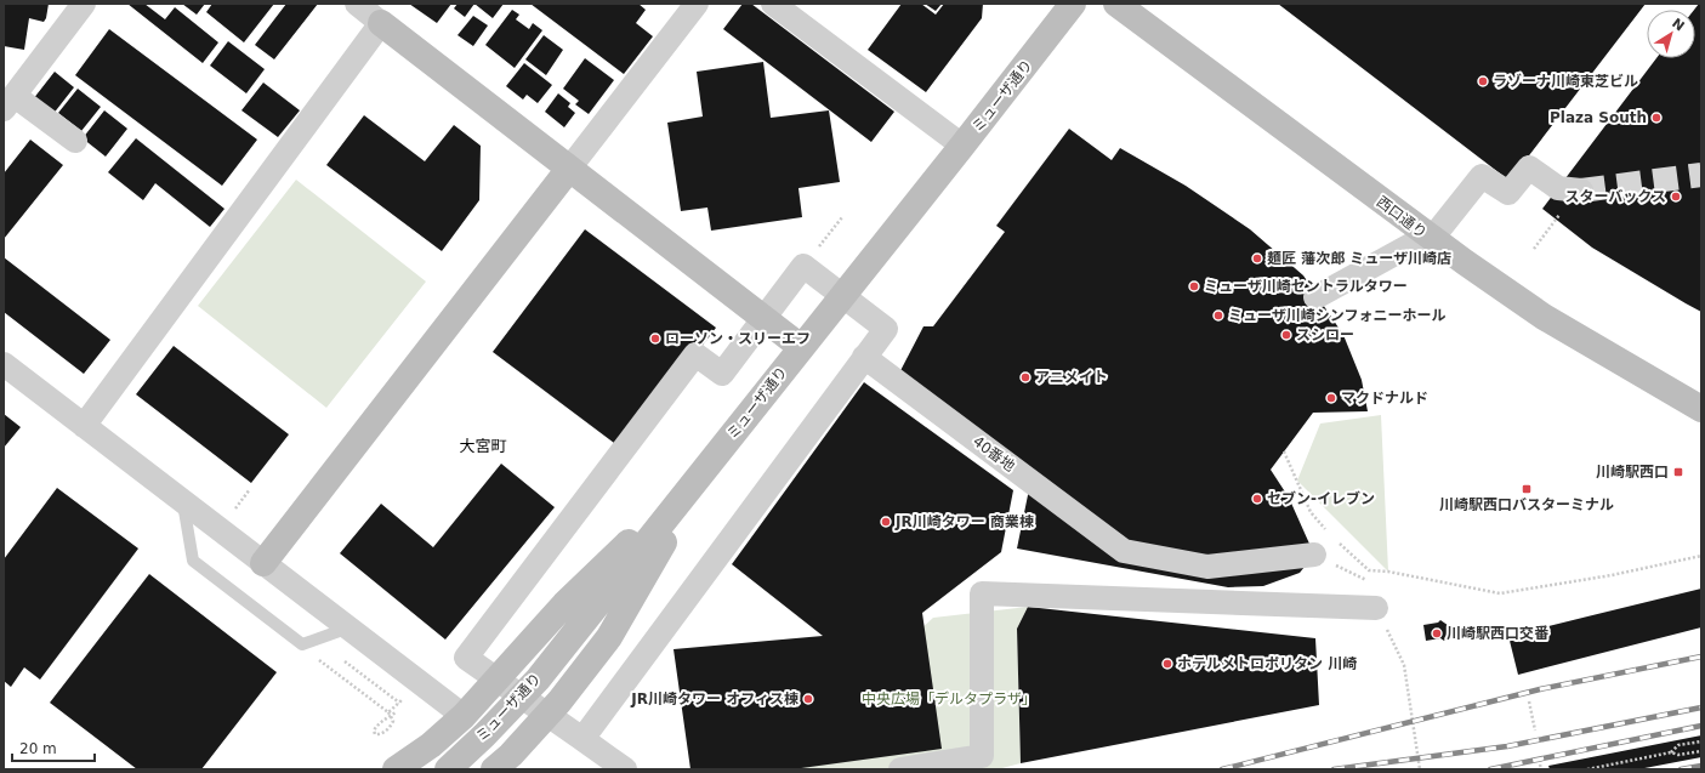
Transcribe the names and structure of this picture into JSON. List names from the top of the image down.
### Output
{
  "streets": {
    "street": ["ミューザ通り", "西口通り", "40番地"]
  },
  "districts": ["大宮町"],
  "parks": ["中央広場「デルタプラザ」"],
  "places": {
    "other": [
      "ラゾーナ川崎東芝ビル",
      "Plaza South",
      "スターバックス",
      "麺匠 藩次郎 ミューザ川崎店",
      "ミューザ川崎セントラルタワー",
      "ミューザ川崎シンフォニーホール",
      "スシロー",
      "ローソン・スリーエフ",
      "アニメイト",
      "マクドナルド",
      "セブン-イレブン",
      "JR川崎タワー 商業棟",
      "川崎駅西口交番",
      "ホテルメトロポリタン 川崎",
      "JR川崎タワー オフィス棟"
    ],
    "transit": ["川崎駅西口", "川崎駅西口バスターミナル"]
  },
  "scale_bar": "20 m",
  "north": "top right"
}
